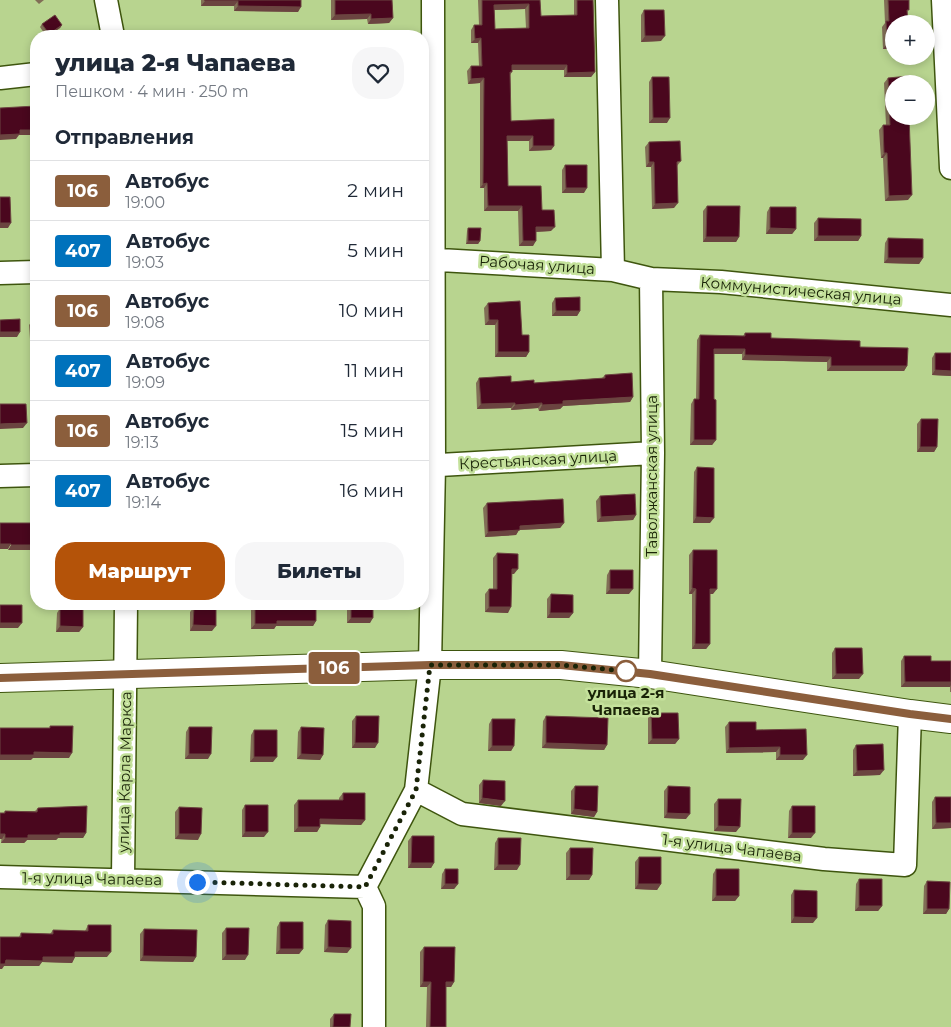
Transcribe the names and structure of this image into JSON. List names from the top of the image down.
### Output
{
  "streets": {
    "street": [
      "Рабочая улица",
      "Коммунистическая улица",
      "Крестьянская улица",
      "Таволжанская улица",
      "улица Карла Маркса",
      "1-я улица Чапаева"
    ]
  },
  "crossings": [
    ["Рабочая улица", "Коммунистическая улица"],
    ["Рабочая улица", "Таволжанская улица"],
    ["Коммунистическая улица", "Таволжанская улица"],
    ["Крестьянская улица", "Таволжанская улица"],
    ["улица Карла Маркса", "1-я улица Чапаева"]
  ],
  "places": ["улица 2-я Чапаева"],
  "lines": ["bus line 106"],
  "page": {
    "on_map": "106",
    "map_buttons": ["+", "−"],
    "heading": [
      ["улица 2-я Чапаева", "Пешком · 4 мин · 250 m"],
      "Отправления"
    ],
    "list": [
      {
        "mark": "106",
        "name": "Автобус",
        "note": "19:00",
        "value": "2 мин"
      },
      {
        "mark": "407",
        "name": "Автобус",
        "note": "19:03",
        "value": "5 мин"
      },
      {
        "mark": "106",
        "name": "Автобус",
        "note": "19:08",
        "value": "10 мин"
      },
      {
        "mark": "407",
        "name": "Автобус",
        "note": "19:09",
        "value": "11 мин"
      },
      {
        "mark": "106",
        "name": "Автобус",
        "note": "19:13",
        "value": "15 мин"
      },
      {
        "mark": "407",
        "name": "Автобус",
        "note": "19:14",
        "value": "16 мин"
      }
    ],
    "buttons": ["Маршрут", "Билеты"]
  }
}
